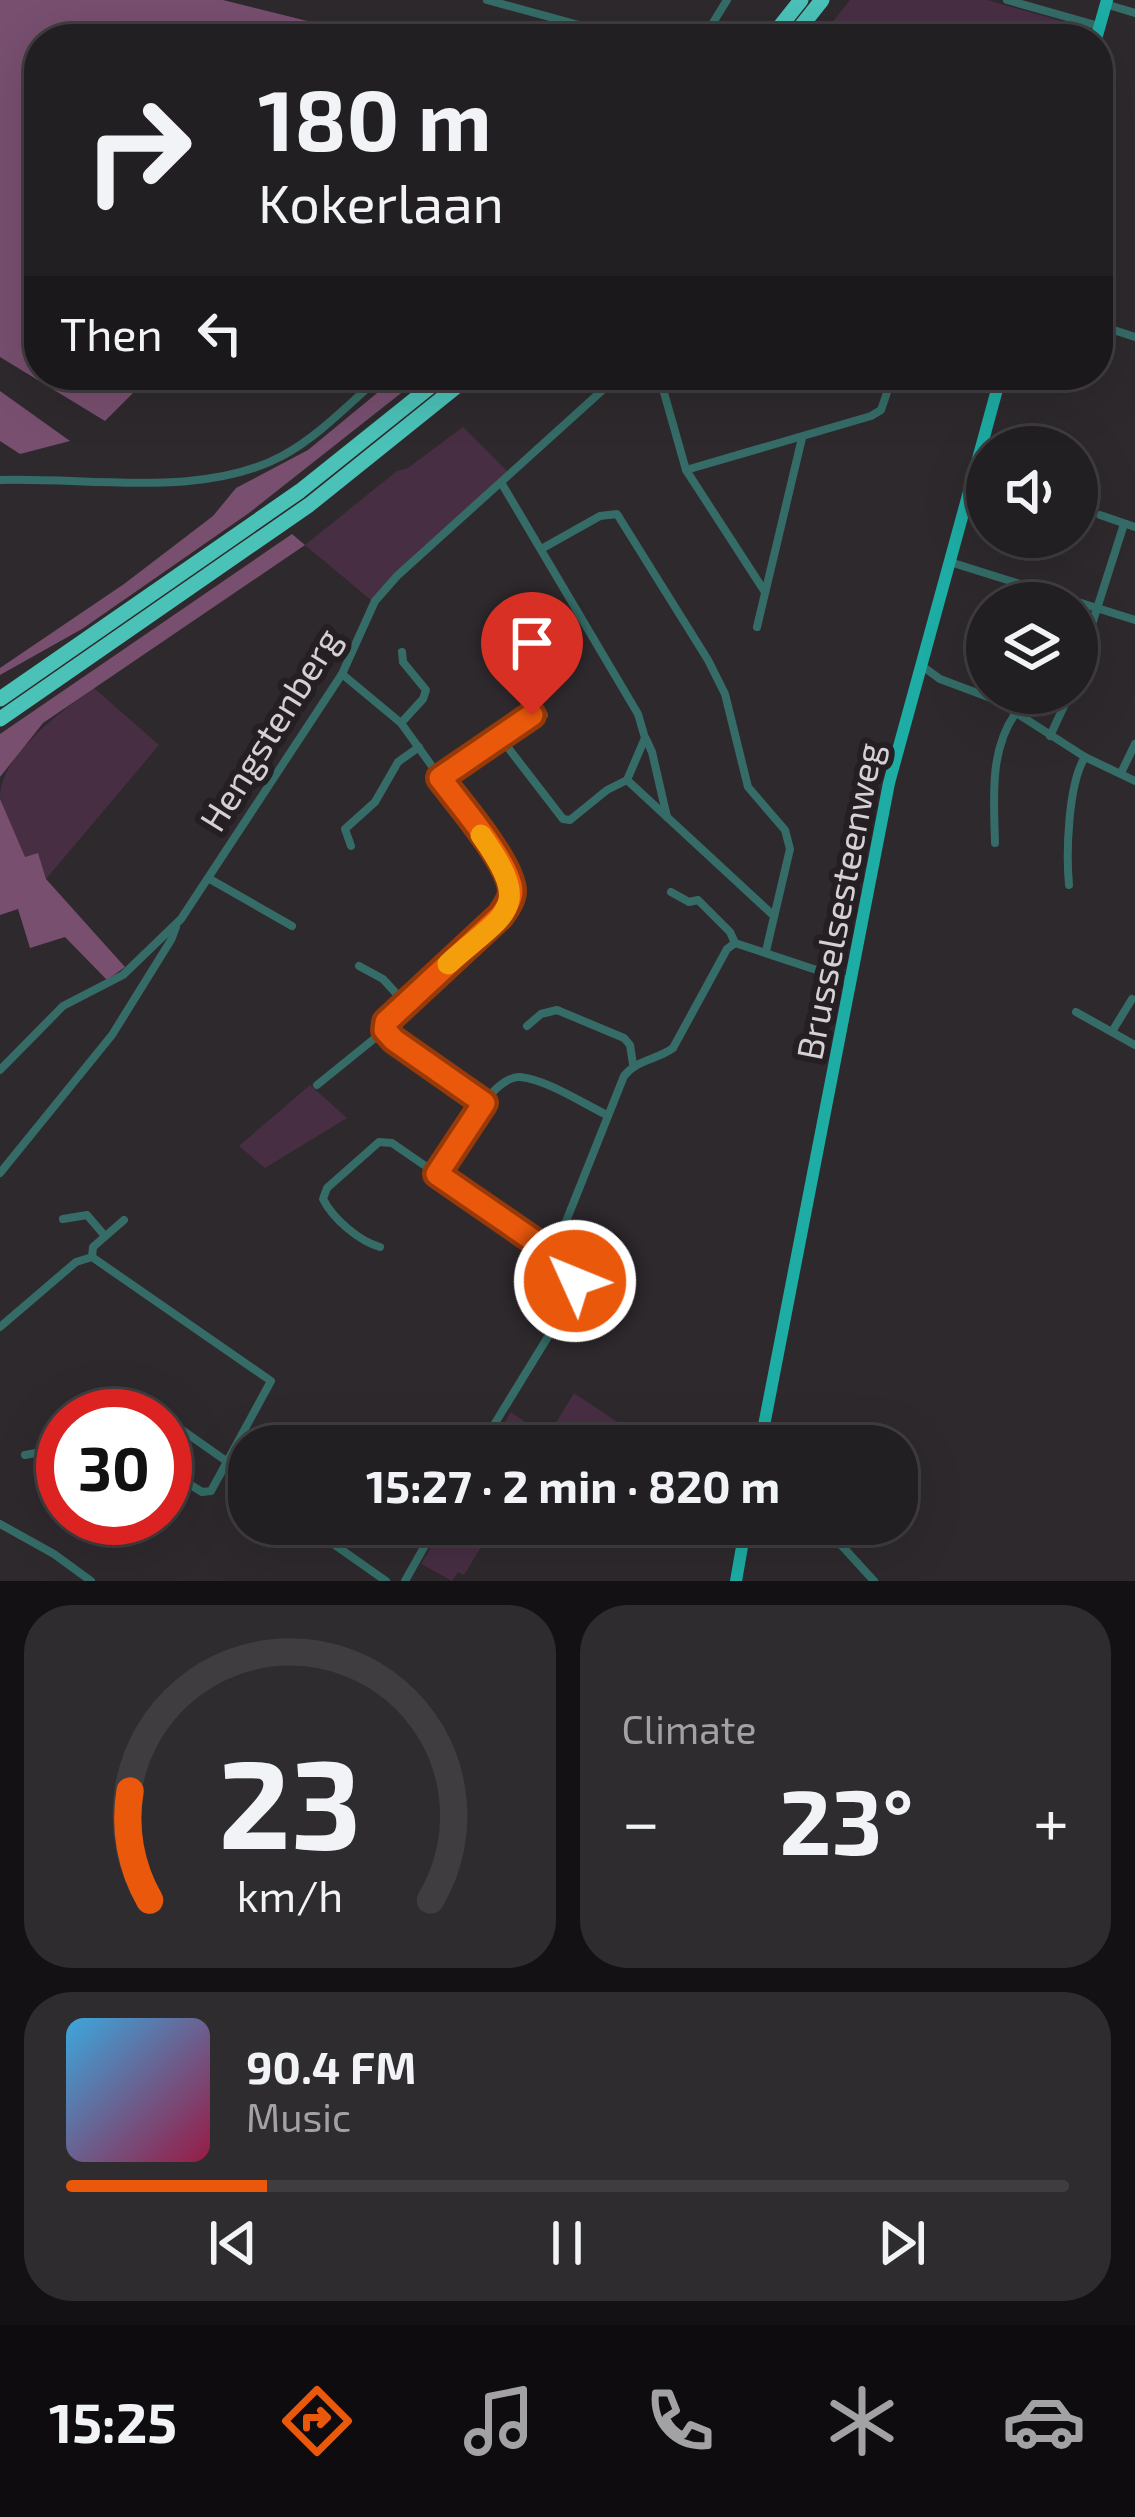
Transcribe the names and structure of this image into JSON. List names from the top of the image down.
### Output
{
  "streets": {
    "main road": ["Brusselsesteenweg"],
    "street": ["Hengstenberg"]
  },
  "page": {
    "turn": ["180 m", "Kokerlaan"],
    "then": "Then",
    "limit": "30",
    "trip": "15:27 · 2 min · 820 m",
    "tile": "Climate",
    "heat": ["−", "23°", "+"],
    "song": ["90.4 FM", "Music"],
    "tabs": "15:25",
    "gauge": ["23", "km/h"]
  }
}
